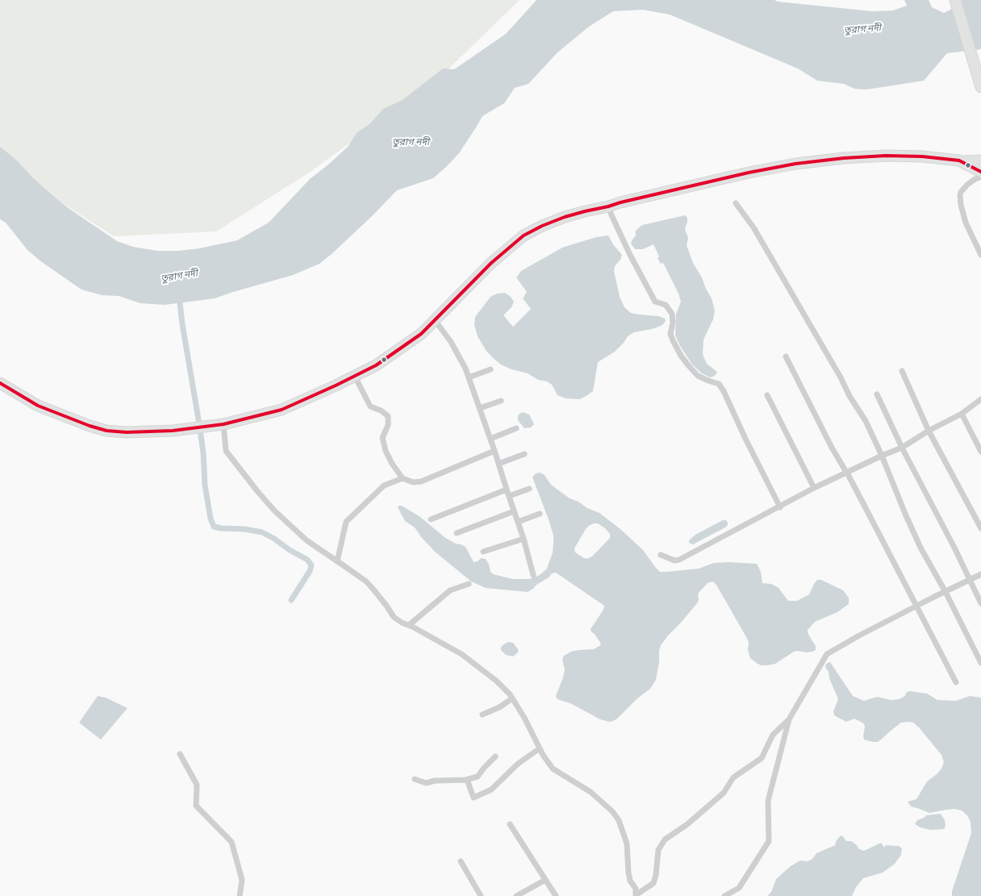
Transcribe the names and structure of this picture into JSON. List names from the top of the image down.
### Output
{
  "water": ["তুরাগ নদী"]
}
